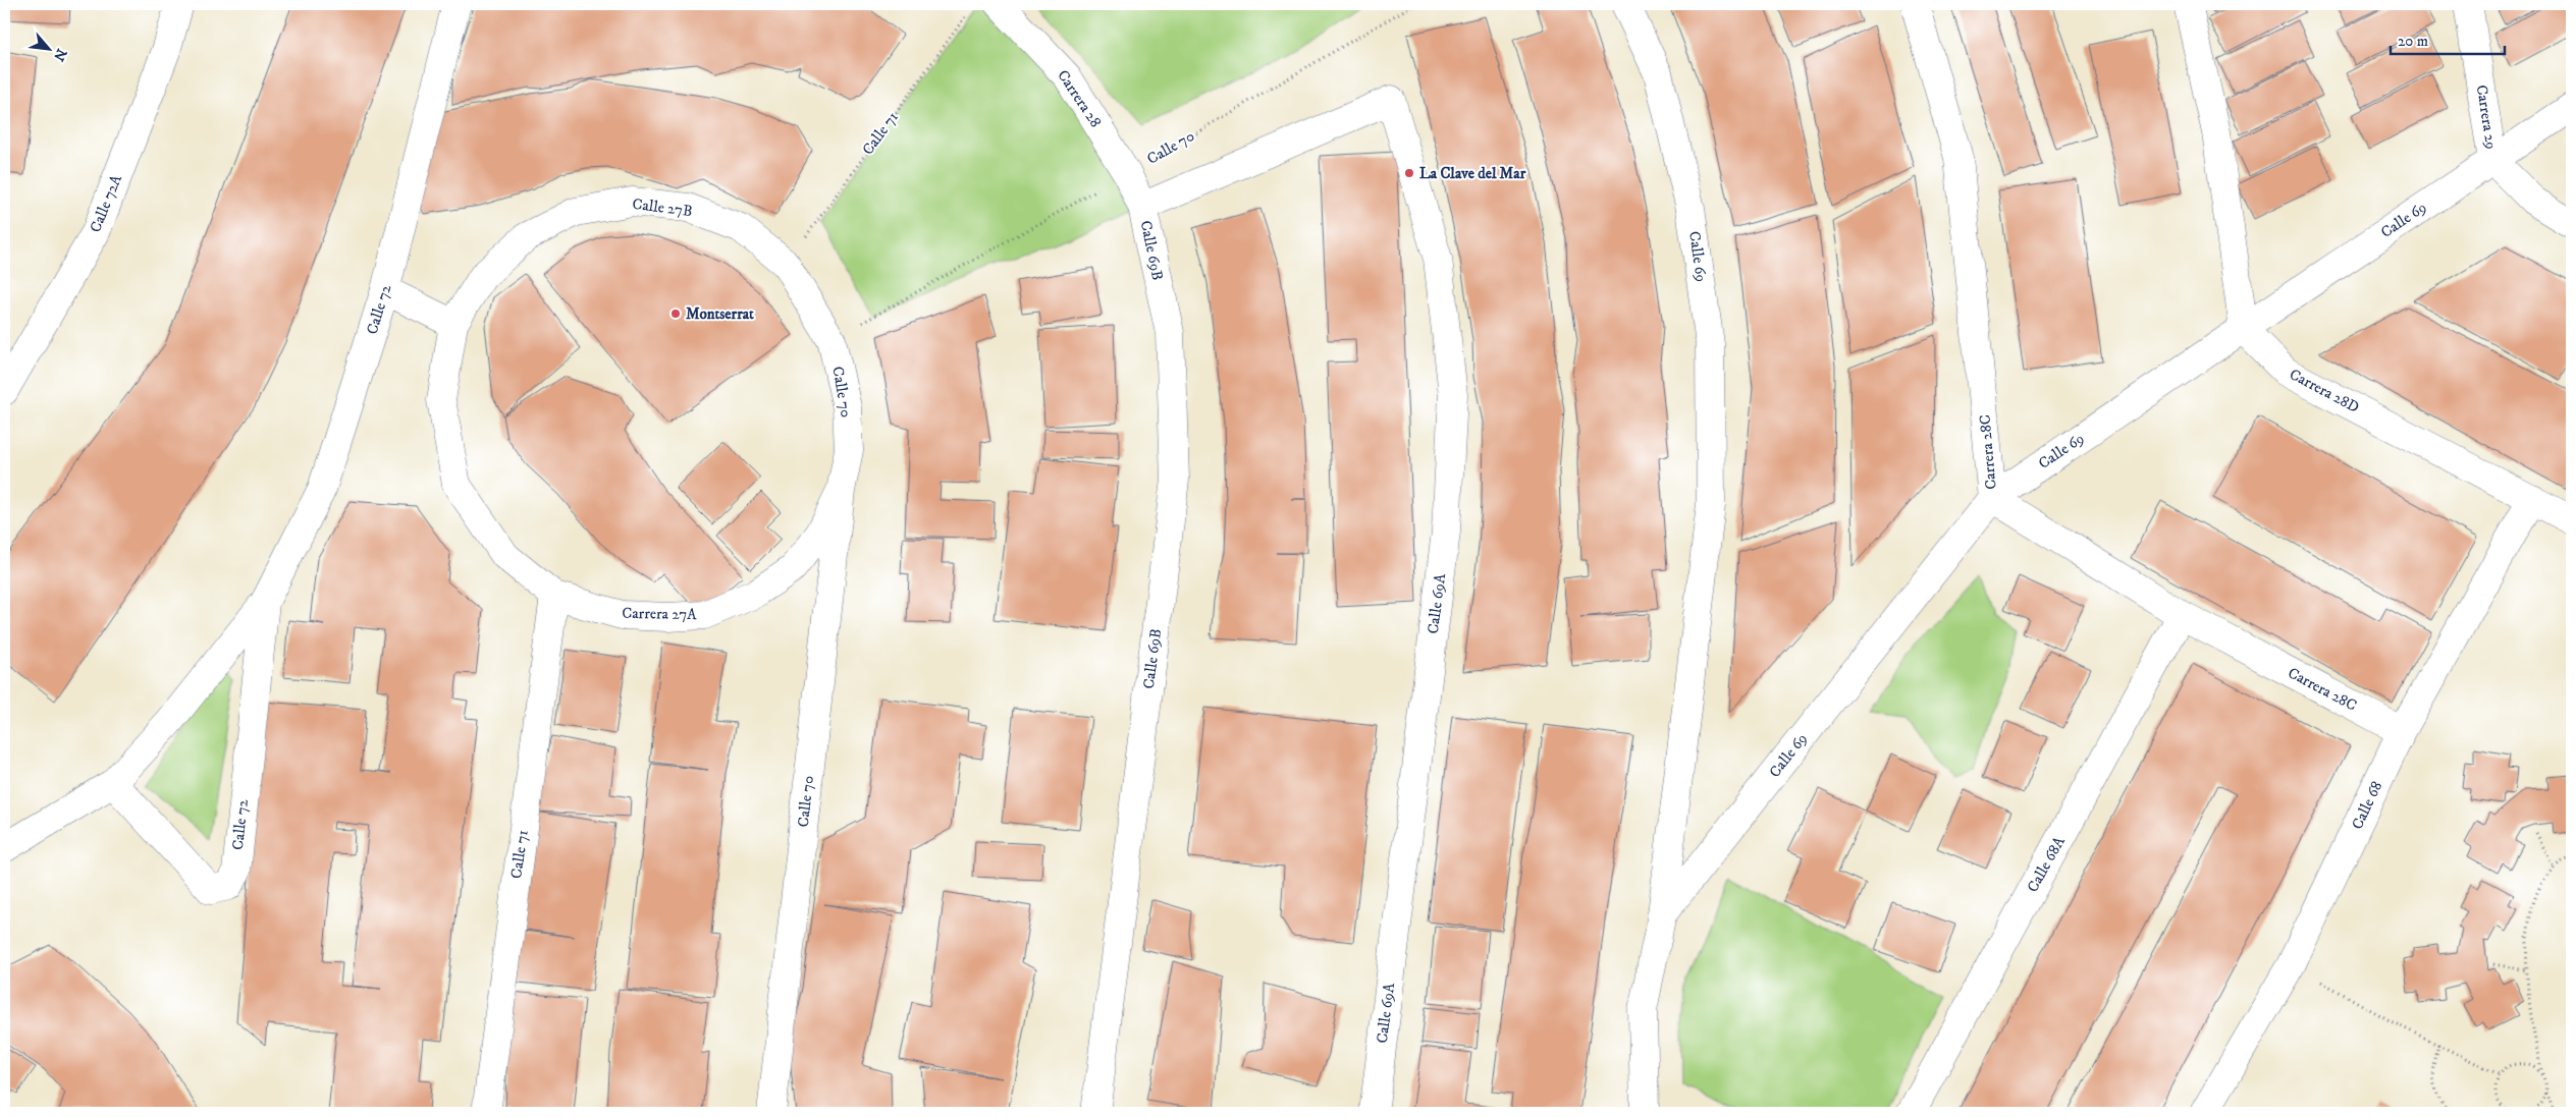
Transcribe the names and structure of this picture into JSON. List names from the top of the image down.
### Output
{
  "streets": {
    "street": [
      "Carrera 28",
      "Carrera 29",
      "Calle 71",
      "Calle 70",
      "Calle 72A",
      "Calle 27B",
      "Calle 69",
      "Calle 69B",
      "Calle 72",
      "Carrera 28D",
      "Carrera 28C",
      "Calle 69A",
      "Carrera 27A",
      "Calle 68",
      "Calle 68A"
    ]
  },
  "crossings": [
    ["Carrera 28", "Calle 70"],
    ["Carrera 28", "Calle 69B"],
    ["Carrera 28", "Calle 69A"],
    ["Carrera 29", "Calle 69"],
    ["Calle 71", "Calle 27B"],
    ["Calle 71", "Carrera 27A"],
    ["Calle 70", "Calle 27B"],
    ["Calle 70", "Carrera 27A"],
    ["Calle 27B", "Carrera 27A"],
    ["Calle 69", "Carrera 28D"],
    ["Calle 69", "Carrera 28C"],
    ["Calle 69B", "Calle 69A"],
    ["Carrera 28D", "Calle 68"],
    ["Carrera 28C", "Calle 68"],
    ["Carrera 28C", "Calle 68A"]
  ],
  "places": ["La Clave del Mar", "Montserrat"],
  "scale_bar": "20 m",
  "north": "bottom right"
}
